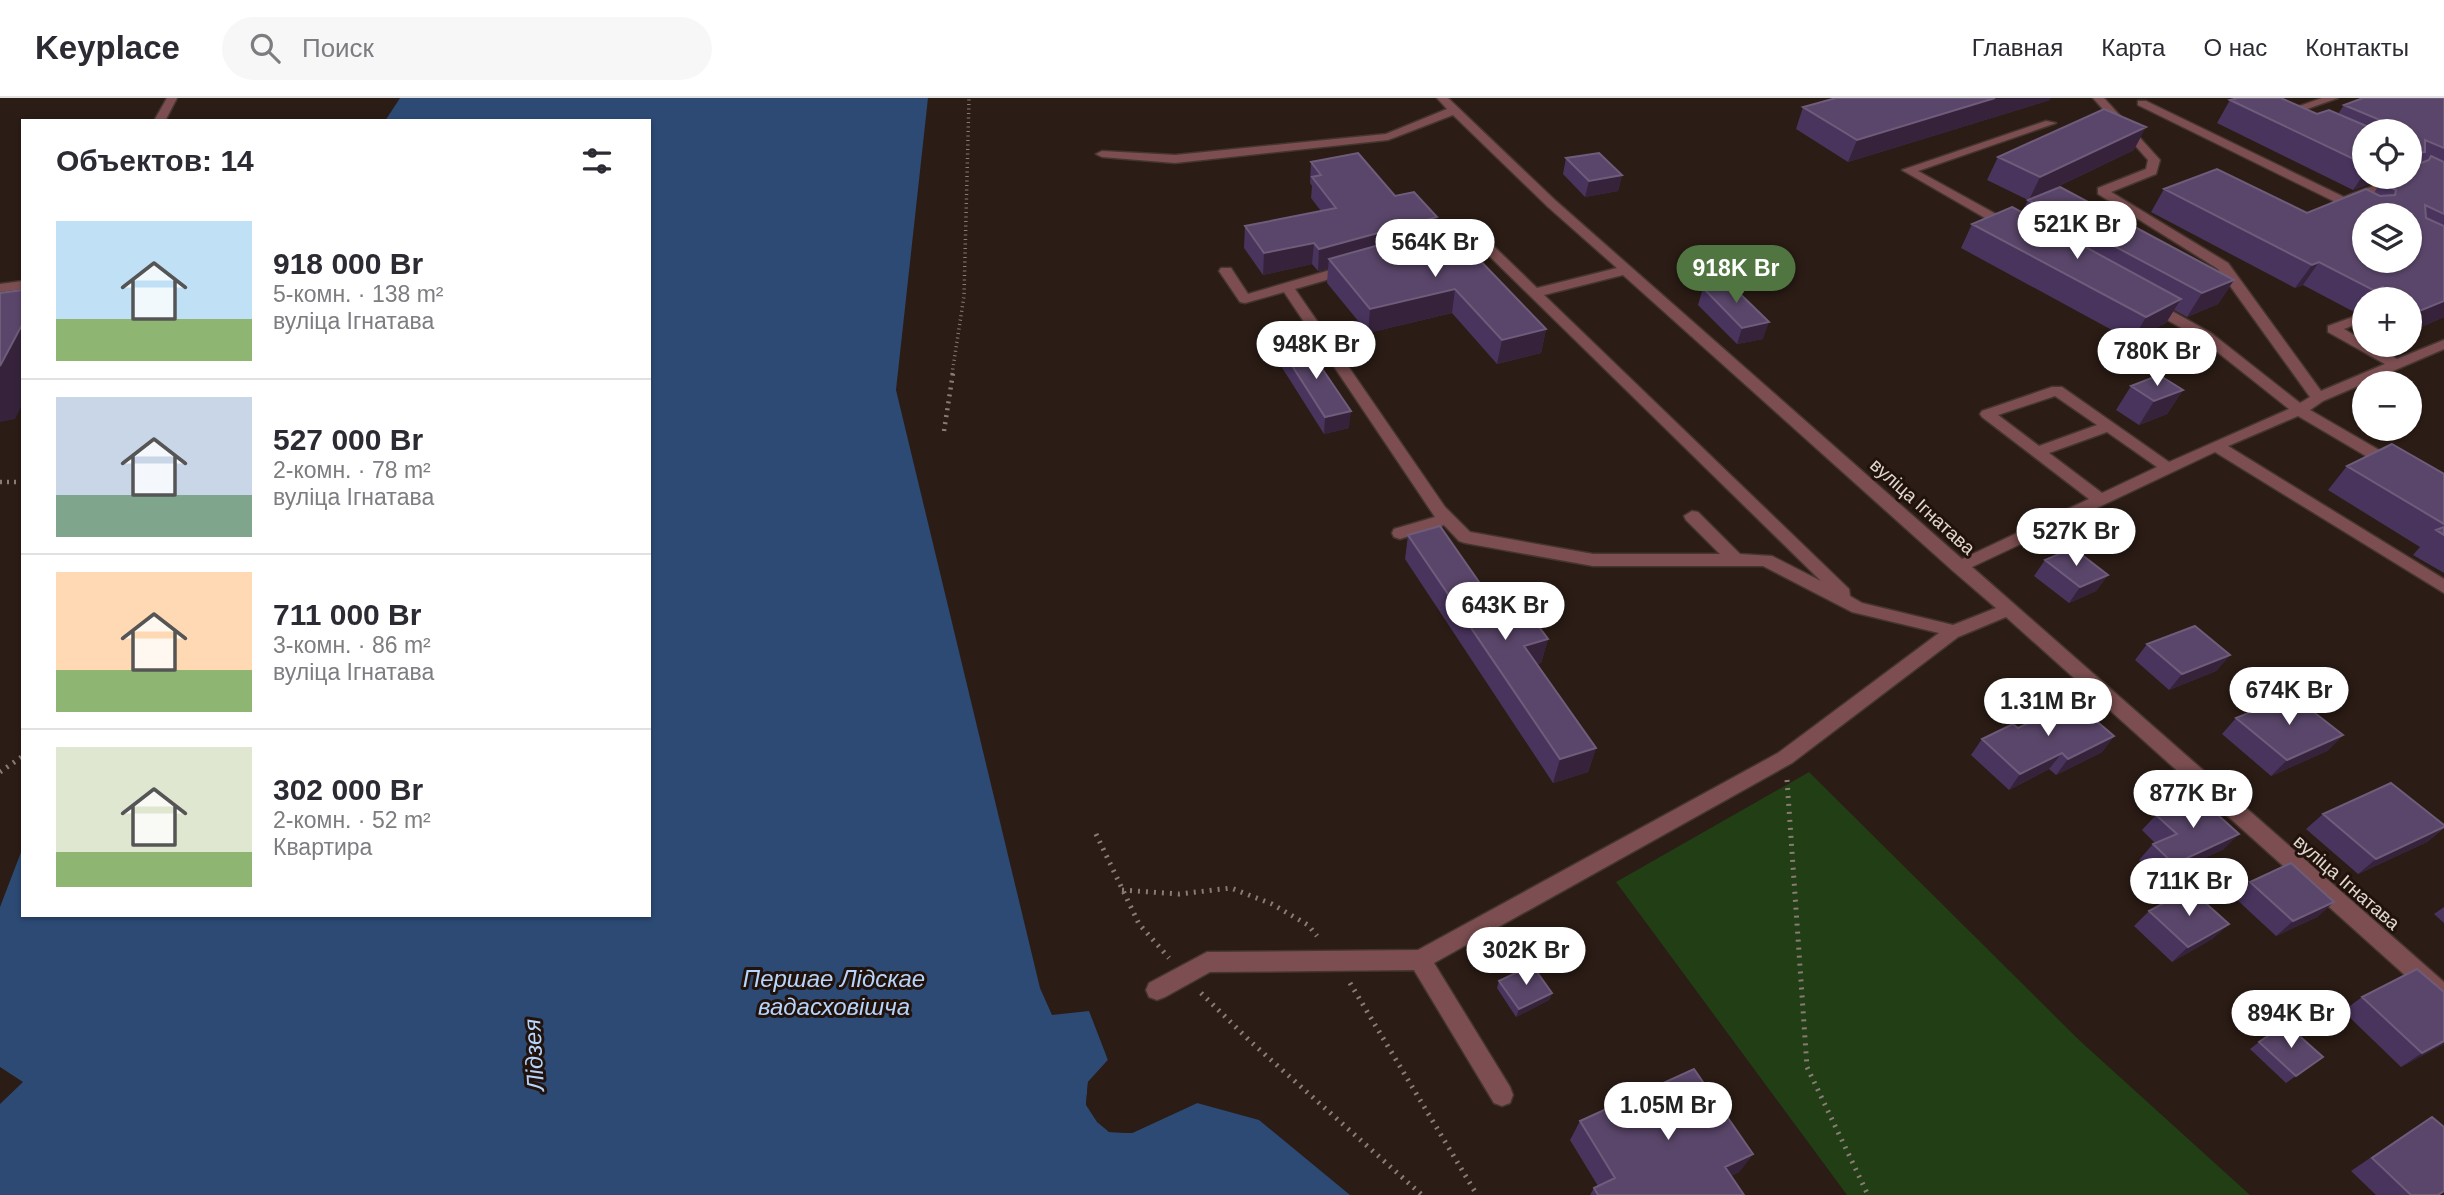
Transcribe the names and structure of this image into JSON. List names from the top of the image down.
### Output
{
  "streets": {
    "street": ["вуліца Ігнатава"]
  },
  "water": ["Першае Лідскае вадасховішча", "Лідзея"],
  "page": {
    "header": "Keyplace",
    "search": "Поиск",
    "nav": [
      "Главная",
      "Карта",
      "О нас",
      "Контакты"
    ],
    "map_buttons": ["+", "−"],
    "heading": "Объектов: 14",
    "price": [
      "521K Br",
      "564K Br",
      "918K Br",
      "948K Br",
      "780K Br",
      "527K Br",
      "643K Br",
      "674K Br",
      "1.31M Br",
      "877K Br",
      "711K Br",
      "302K Br",
      "894K Br",
      "1.05M Br"
    ],
    "list": [
      {
        "name": "918 000 Br",
        "note": "5-комн. · 138 m² · вуліца Ігнатава"
      },
      {
        "name": "527 000 Br",
        "note": "2-комн. · 78 m² · вуліца Ігнатава"
      },
      {
        "name": "711 000 Br",
        "note": "3-комн. · 86 m² · вуліца Ігнатава"
      },
      {
        "name": "302 000 Br",
        "note": "2-комн. · 52 m² · Квартира"
      }
    ]
  }
}
